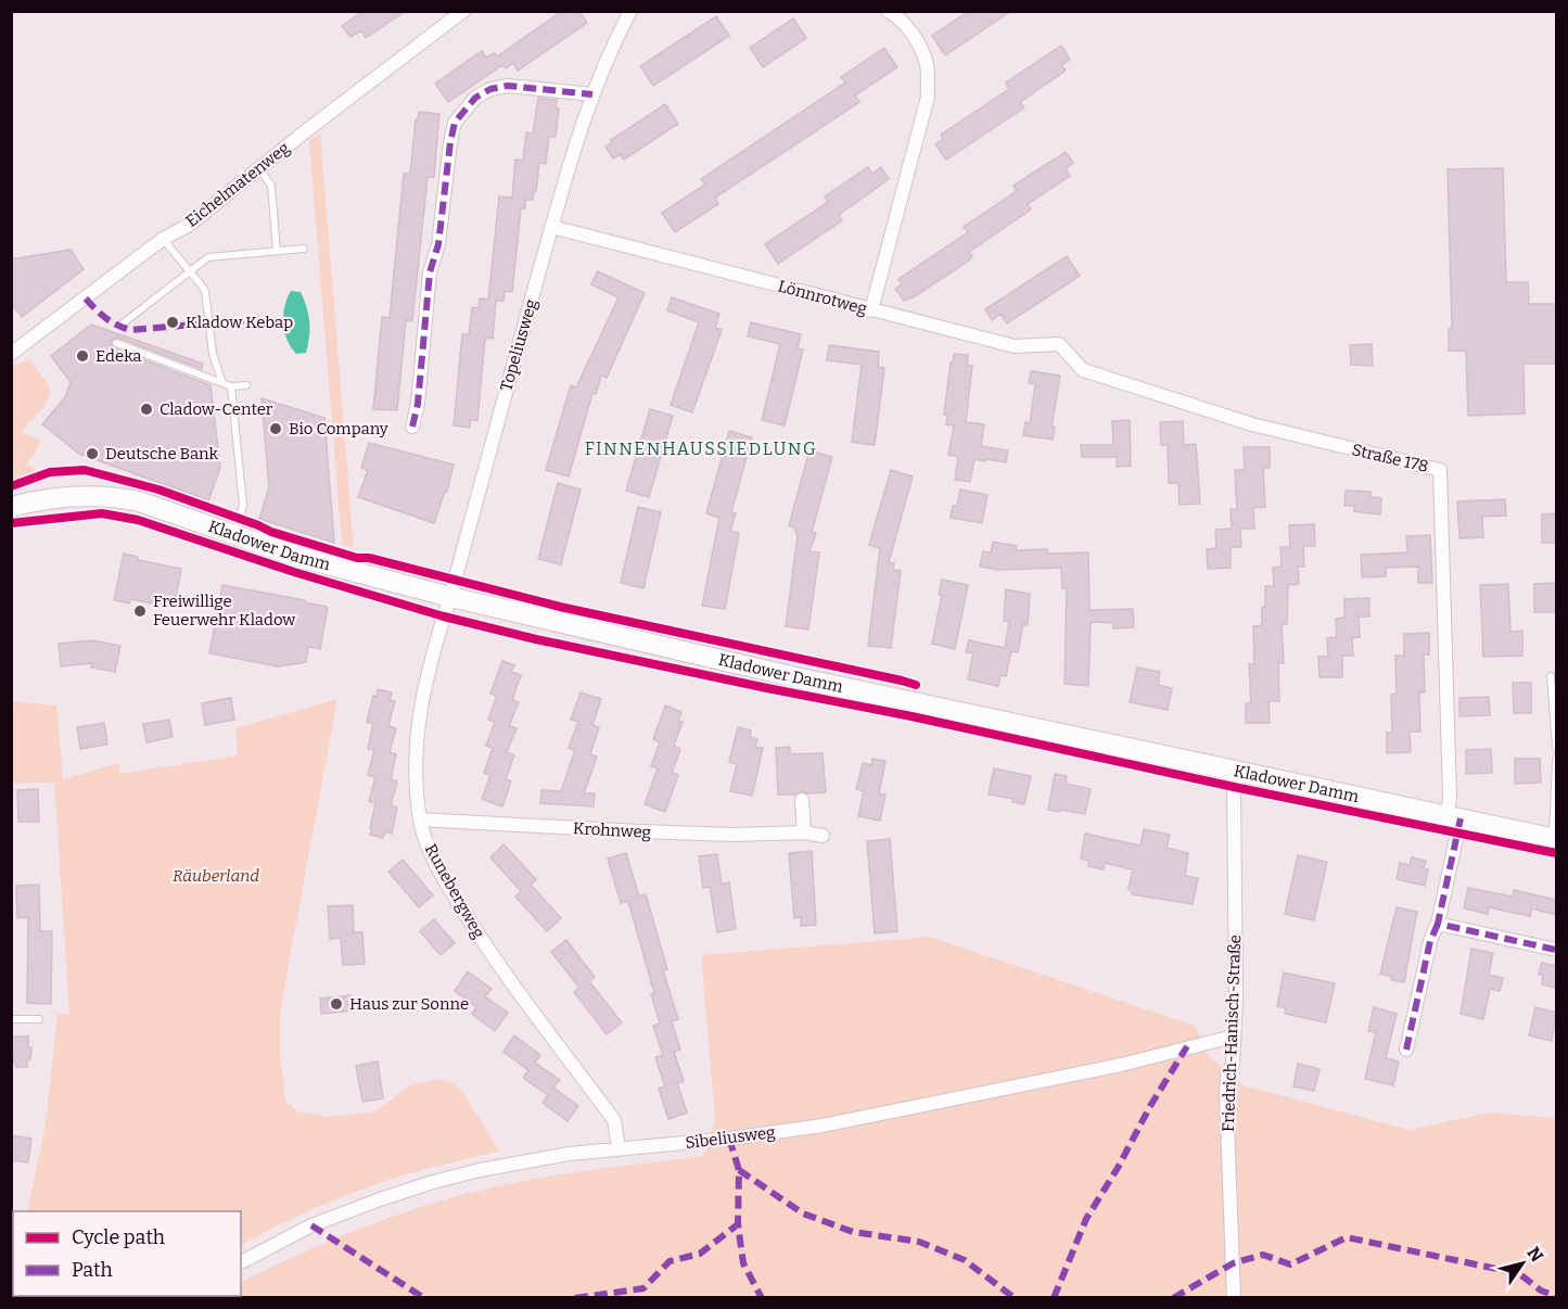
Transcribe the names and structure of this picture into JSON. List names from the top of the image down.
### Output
{
  "streets": {
    "main road": ["Kladower Damm"],
    "street": [
      "Eichelmatenweg",
      "Lönnrotweg",
      "Topeliusweg",
      "Straße 178",
      "Krohnweg",
      "Runebergweg",
      "Friedrich-Hanisch-Straße",
      "Sibeliusweg"
    ]
  },
  "crossings": [
    ["Lönnrotweg", "Topeliusweg"],
    ["Lönnrotweg", "Straße 178"],
    ["Topeliusweg", "Kladower Damm"],
    ["Topeliusweg", "Runebergweg"],
    ["Straße 178", "Kladower Damm"],
    ["Kladower Damm", "Runebergweg"],
    ["Kladower Damm", "Friedrich-Hanisch-Straße"],
    ["Krohnweg", "Runebergweg"],
    ["Runebergweg", "Sibeliusweg"],
    ["Friedrich-Hanisch-Straße", "Sibeliusweg"]
  ],
  "districts": ["FINNENHAUSSIEDLUNG"],
  "parks": ["Räuberland"],
  "places": [
    "Kladow Kebap",
    "Edeka",
    "Cladow-Center",
    "Bio Company",
    "Deutsche Bank",
    "Freiwillige Feuerwehr Kladow",
    "Haus zur Sonne"
  ],
  "legend": ["Cycle path", "Path"],
  "north": "top right"
}
